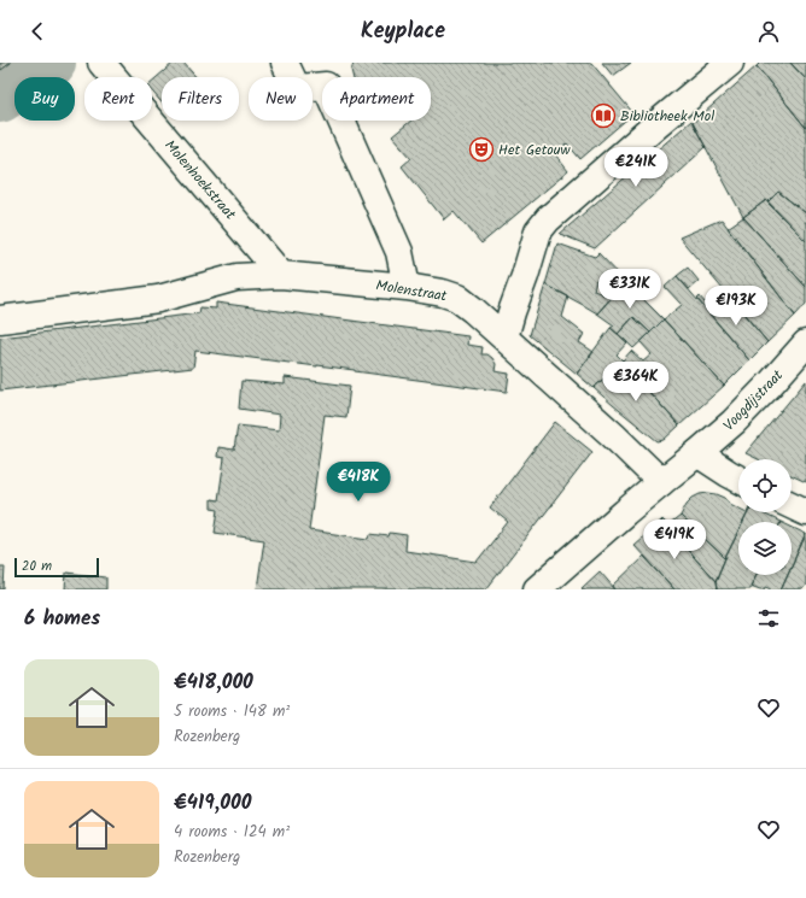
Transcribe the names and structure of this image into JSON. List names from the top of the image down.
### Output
{
  "streets": {
    "street": ["Molenhoekstraat", "Molenstraat", "Voogdijstraat"]
  },
  "crossings": [
    ["Molenhoekstraat", "Molenstraat"],
    ["Molenstraat", "Voogdijstraat"]
  ],
  "places": {
    "library": ["Bibliotheek Mol"],
    "theatre": ["Het Getouw"]
  },
  "scale_bar": "20 m",
  "page": {
    "header": "Keyplace",
    "chip": [
      "Buy",
      "Rent",
      "Filters",
      "New",
      "Apartment"
    ],
    "price": [
      "€241K",
      "€331K",
      "€193K",
      "€364K",
      "€418K",
      "€419K"
    ],
    "scale": "20 m",
    "heading": "6 homes",
    "list": [
      {
        "name": "€418,000",
        "note": "5 rooms · 148 m² · Rozenberg"
      },
      {
        "name": "€419,000",
        "note": "4 rooms · 124 m² · Rozenberg"
      }
    ]
  }
}
